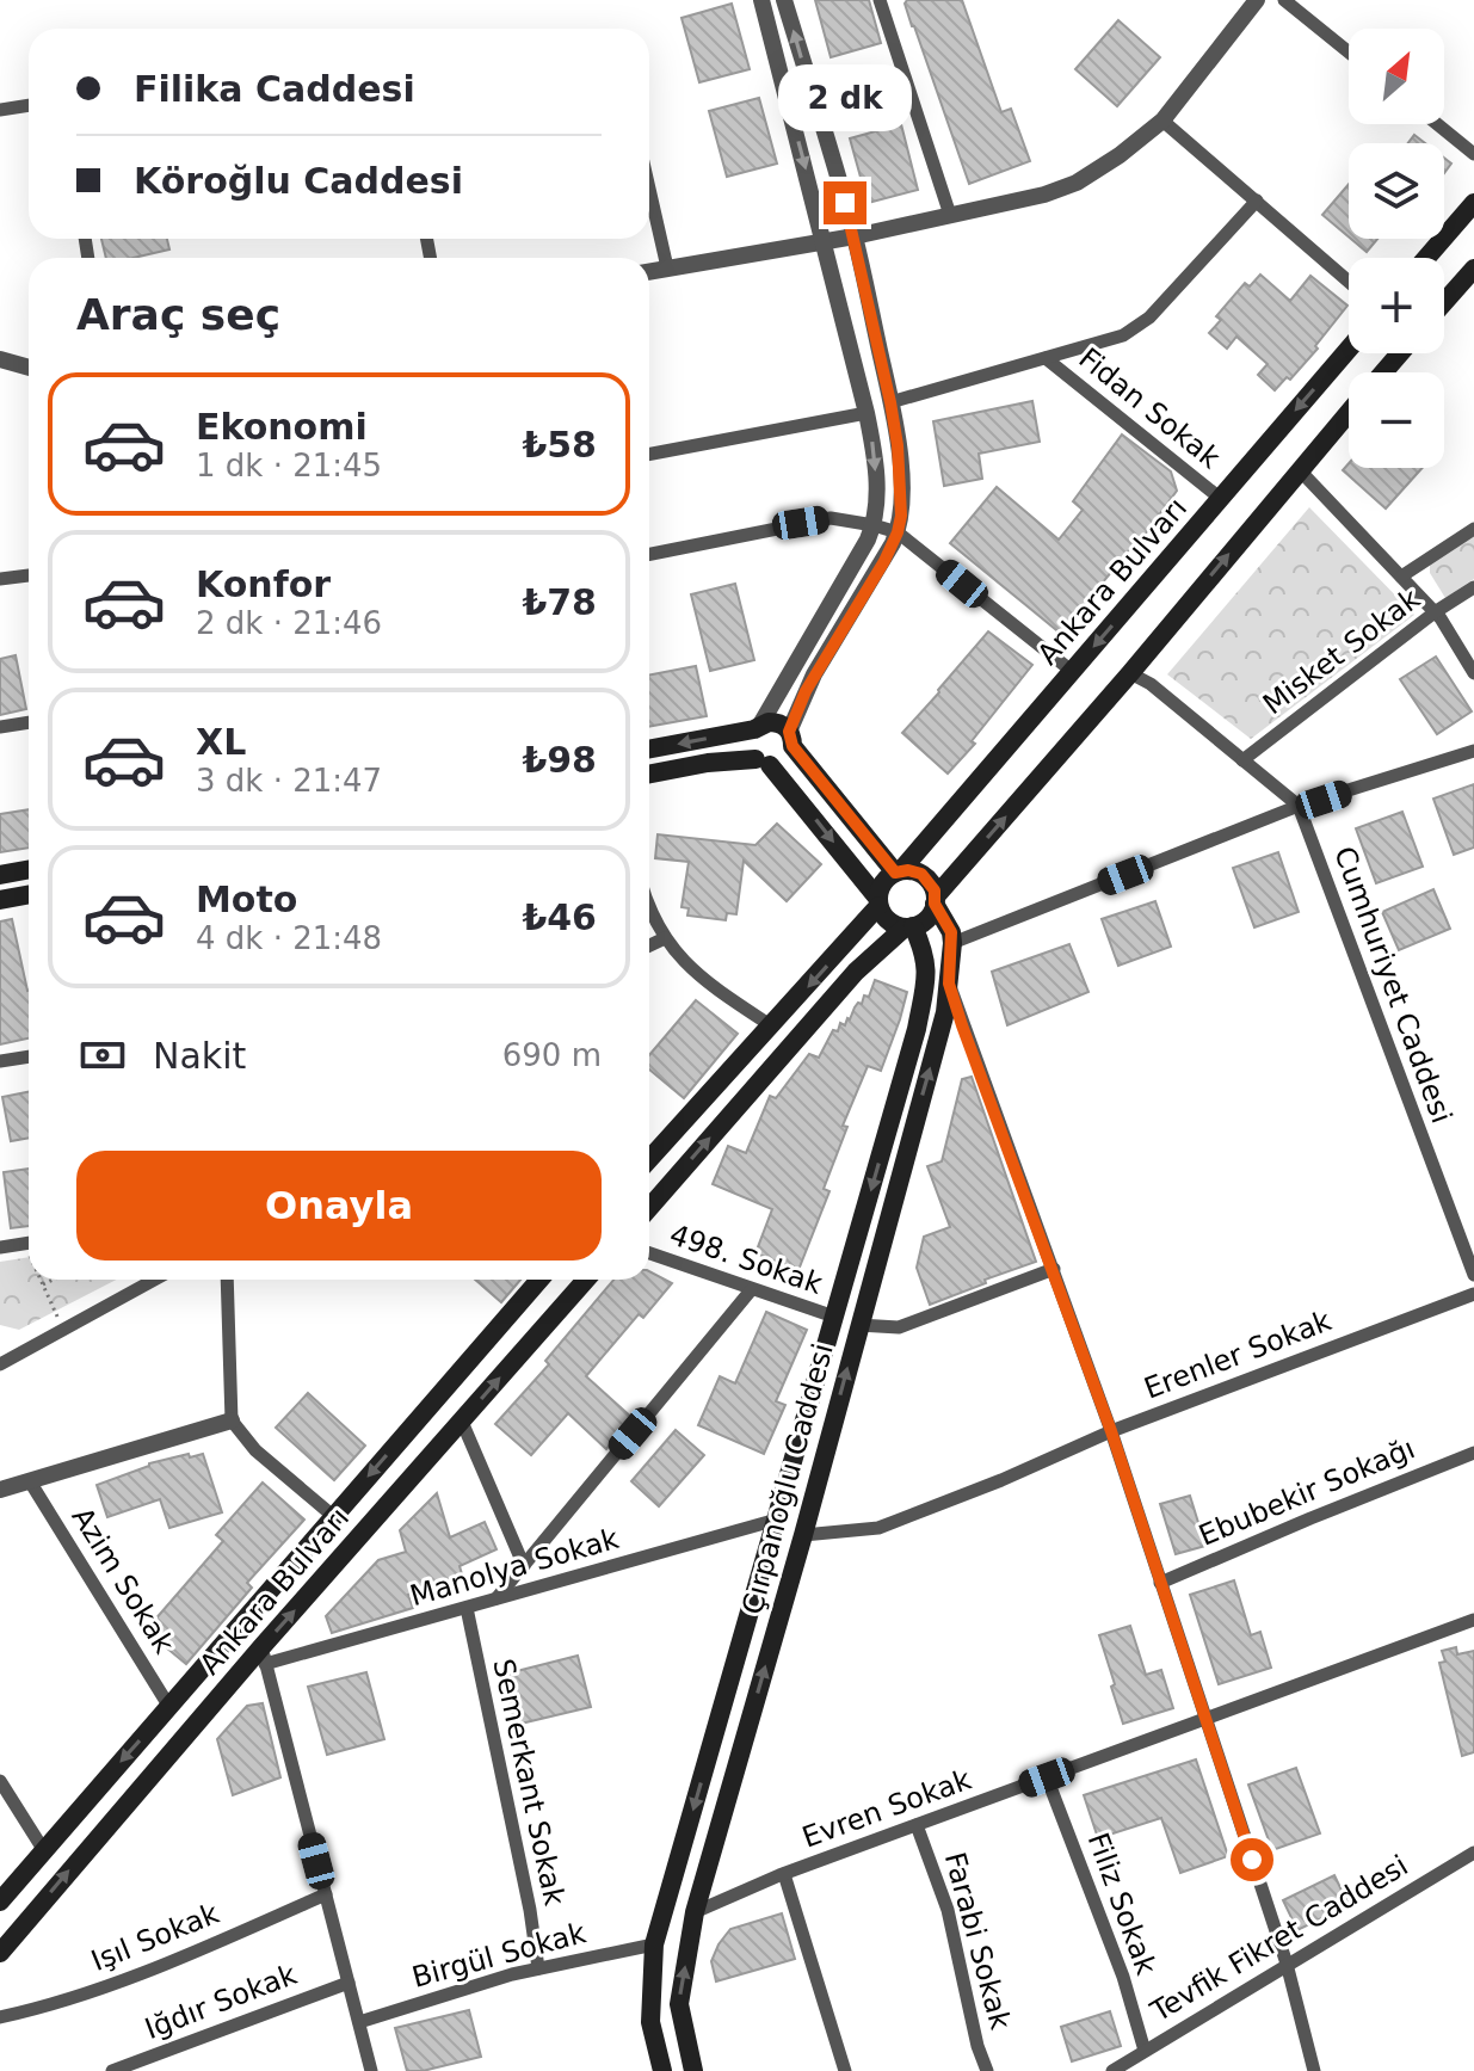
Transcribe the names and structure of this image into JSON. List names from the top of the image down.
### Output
{
  "streets": {
    "main road": ["Ankara Bulvarı", "Çırpanoğlu Caddesi"],
    "street": [
      "Fidan Sokak",
      "Misket Sokak",
      "Cumhuriyet Caddesi",
      "498. Sokak",
      "Erenler Sokak",
      "Ebubekir Sokağı",
      "Manolya Sokak",
      "Azim Sokak",
      "Semerkant Sokak",
      "Evren Sokak",
      "Filiz Sokak",
      "Işıl Sokak",
      "Tevfik Fikret Caddesi",
      "Farabi Sokak",
      "Birgül Sokak",
      "Iğdır Sokak"
    ]
  },
  "crossings": [
    ["Fidan Sokak", "Ankara Bulvarı"],
    ["Ankara Bulvarı", "Çırpanoğlu Caddesi"],
    ["Ankara Bulvarı", "Manolya Sokak"],
    ["Ankara Bulvarı", "Azim Sokak"],
    ["498. Sokak", "Çırpanoğlu Caddesi"],
    ["Erenler Sokak", "Çırpanoğlu Caddesi"],
    ["Çırpanoğlu Caddesi", "Manolya Sokak"],
    ["Çırpanoğlu Caddesi", "Evren Sokak"],
    ["Çırpanoğlu Caddesi", "Birgül Sokak"],
    ["Manolya Sokak", "Semerkant Sokak"],
    ["Semerkant Sokak", "Birgül Sokak"],
    ["Evren Sokak", "Filiz Sokak"],
    ["Evren Sokak", "Farabi Sokak"],
    ["Filiz Sokak", "Tevfik Fikret Caddesi"]
  ],
  "north": "top right",
  "page": {
    "map_buttons": ["+", "−"],
    "banner": ["Filika Caddesi", "Köroğlu Caddesi"],
    "bubble": "2 dk",
    "heading": "Araç seç",
    "list": [
      {
        "name": "Ekonomi",
        "note": "1 dk · 21:45",
        "value": "₺58"
      },
      {
        "name": "Konfor",
        "note": "2 dk · 21:46",
        "value": "₺78"
      },
      {
        "name": "XL",
        "note": "3 dk · 21:47",
        "value": "₺98"
      },
      {
        "name": "Moto",
        "note": "4 dk · 21:48",
        "value": "₺46"
      }
    ],
    "pay": ["Nakit", "690 m"],
    "buttons": "Onayla"
  }
}
